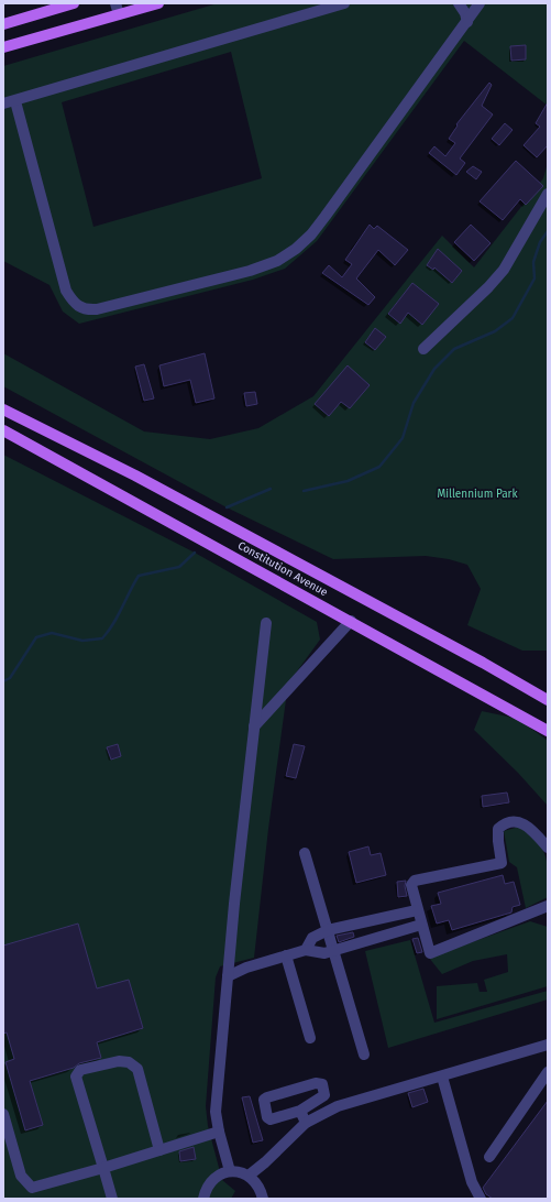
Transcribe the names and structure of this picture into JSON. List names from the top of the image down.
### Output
{
  "streets": {
    "main road": ["Constitution Avenue"]
  },
  "parks": ["Millennium Park"]
}
